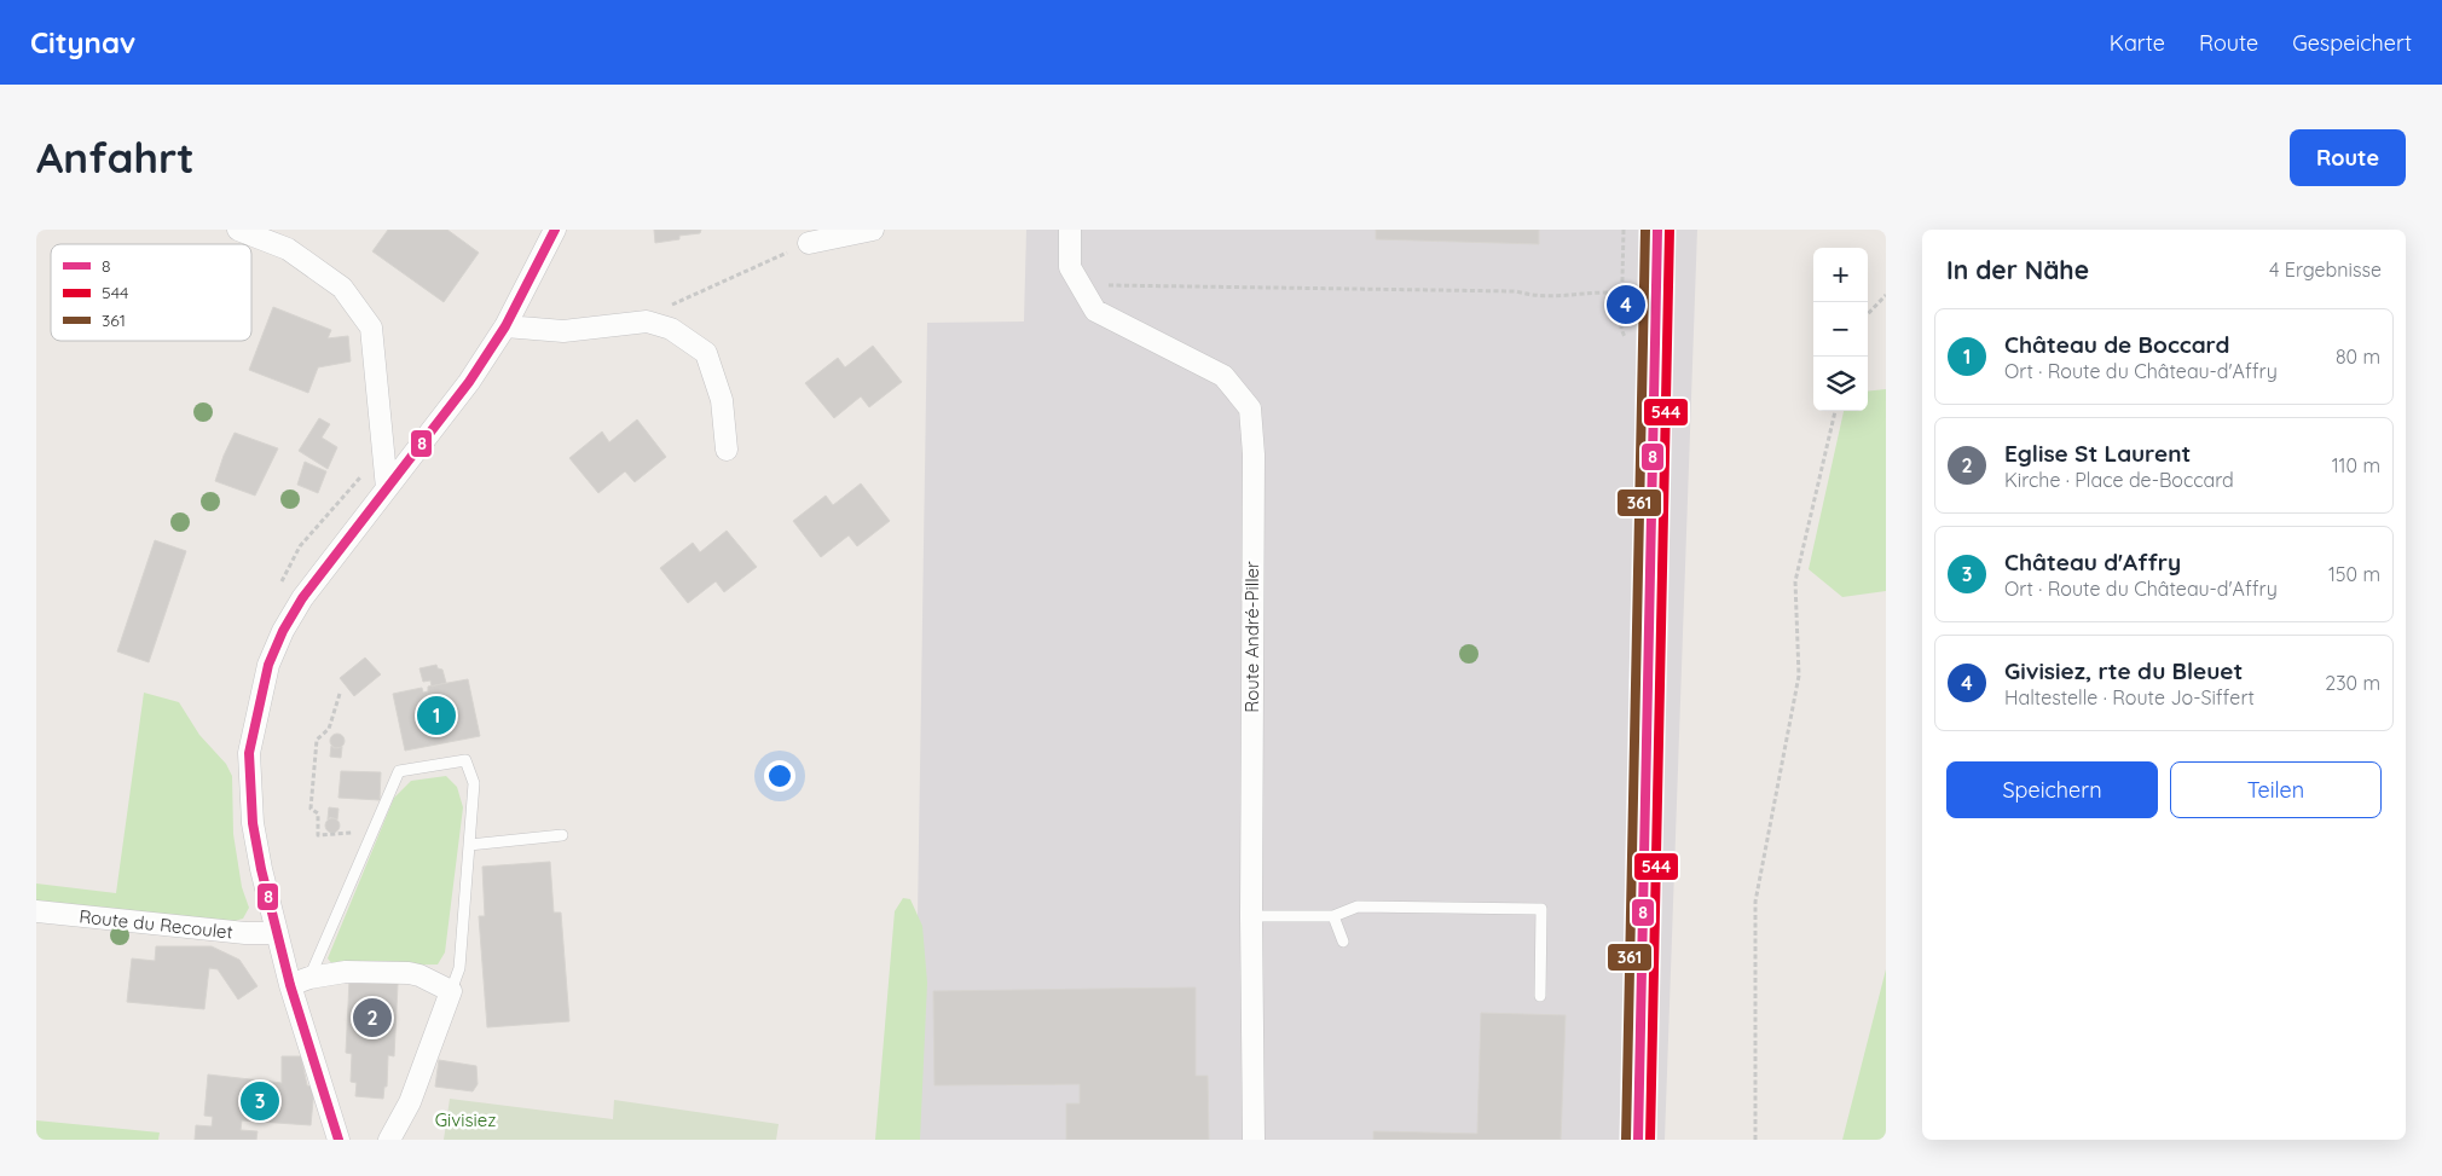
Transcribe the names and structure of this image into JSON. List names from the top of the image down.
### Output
{
  "streets": {
    "street": ["Route André-Piller", "Route du Recoulet"]
  },
  "parks": ["Givisiez"],
  "lines": ["transit line 8", "transit line 544", "transit line 361"],
  "legend": ["8", "544", "361"],
  "page": {
    "header": "Citynav",
    "nav": ["Karte", "Route", "Gespeichert"],
    "buttons": [
      "Route",
      ["Speichern", "Teilen"]
    ],
    "title": "Anfahrt",
    "heading": ["In der Nähe", "4 Ergebnisse"],
    "map_buttons": ["+", "−"],
    "pins": [
      "4",
      "1",
      "2",
      "3"
    ],
    "list": [
      {
        "mark": "1",
        "name": "Château de Boccard",
        "note": "Ort · Route du Château-d'Affry",
        "value": "80 m"
      },
      {
        "mark": "2",
        "name": "Eglise St Laurent",
        "note": "Kirche · Place de-Boccard",
        "value": "110 m"
      },
      {
        "mark": "3",
        "name": "Château d'Affry",
        "note": "Ort · Route du Château-d'Affry",
        "value": "150 m"
      },
      {
        "mark": "4",
        "name": "Givisiez, rte du Bleuet",
        "note": "Haltestelle · Route Jo-Siffert",
        "value": "230 m"
      }
    ]
  }
}
